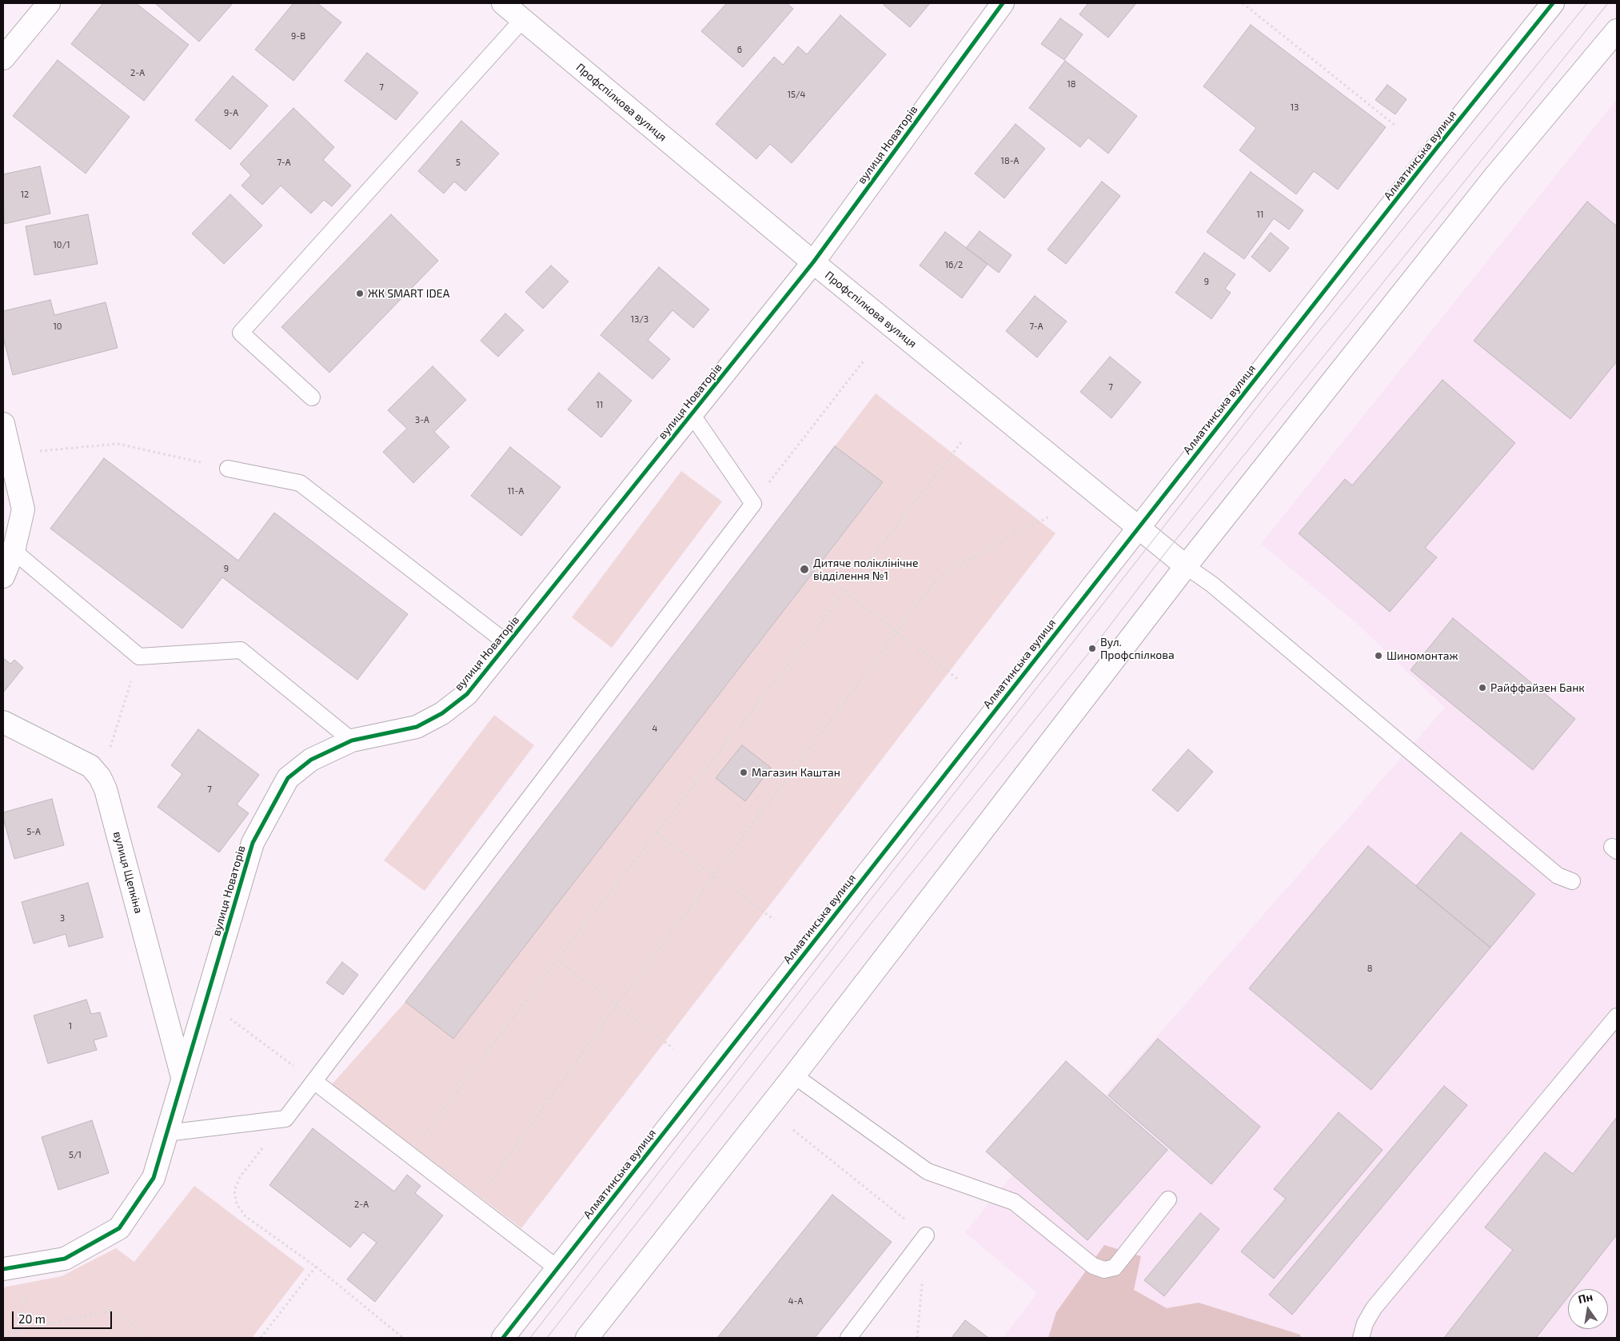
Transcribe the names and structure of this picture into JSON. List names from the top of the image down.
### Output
{
  "streets": {
    "street": [
      "Профспілкова вулиця",
      "вулиця Новаторів",
      "Алматинська вулиця",
      "вулиця Щепкіна"
    ]
  },
  "crossings": [
    ["Профспілкова вулиця", "вулиця Новаторів"],
    ["Профспілкова вулиця", "Алматинська вулиця"],
    ["вулиця Новаторів", "вулиця Щепкіна"]
  ],
  "places": [
    "ЖК SMART IDEA",
    "Дитяче поліклінічне відділення №1",
    "Вул. Профспілкова",
    "Шиномонтаж",
    "Райффайзен Банк",
    "Магазин Каштан"
  ],
  "house_numbers": [
    "9-В",
    "6",
    "2-А",
    "18",
    "7",
    "15/4",
    "13",
    "9-А",
    "18-А",
    "7-А",
    "5",
    "12",
    "11",
    "10/1",
    "16/2",
    "9",
    "13/3",
    "10",
    "7-А",
    "7",
    "11",
    "3-А",
    "11-А",
    "9",
    "4",
    "7",
    "5-А",
    "3",
    "8",
    "1",
    "5/1",
    "2-А",
    "4-А"
  ],
  "scale_bar": "20 m",
  "north": "top"
}
